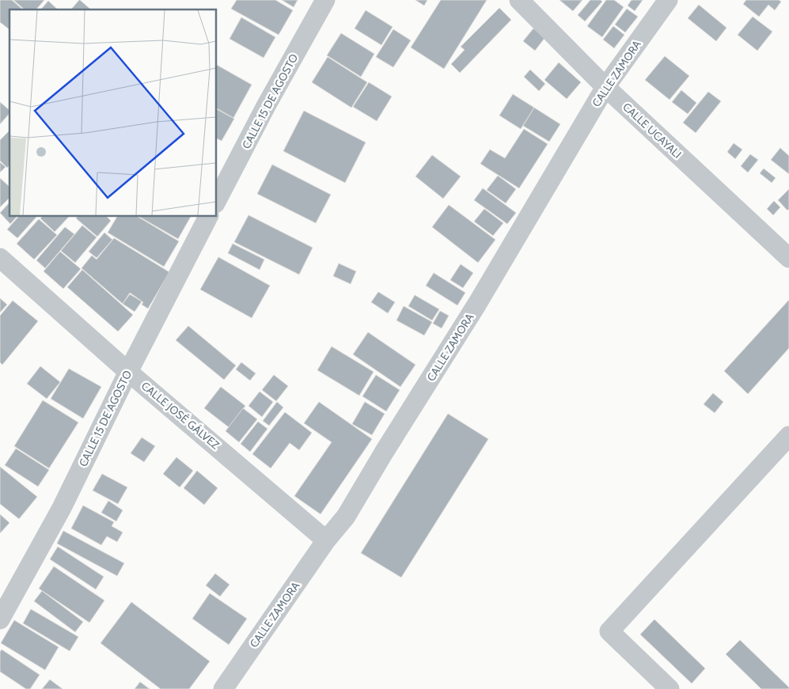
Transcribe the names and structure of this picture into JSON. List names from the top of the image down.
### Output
{
  "streets": {
    "street": [
      "CALLE ZAMORA",
      "CALLE 15 DE AGOSTO",
      "CALLE UCAYALI",
      "CALLE JOSÉ GÁLVEZ"
    ]
  },
  "crossings": [
    ["CALLE ZAMORA", "CALLE UCAYALI"],
    ["CALLE ZAMORA", "CALLE JOSÉ GÁLVEZ"],
    ["CALLE 15 DE AGOSTO", "CALLE JOSÉ GÁLVEZ"]
  ]
}
